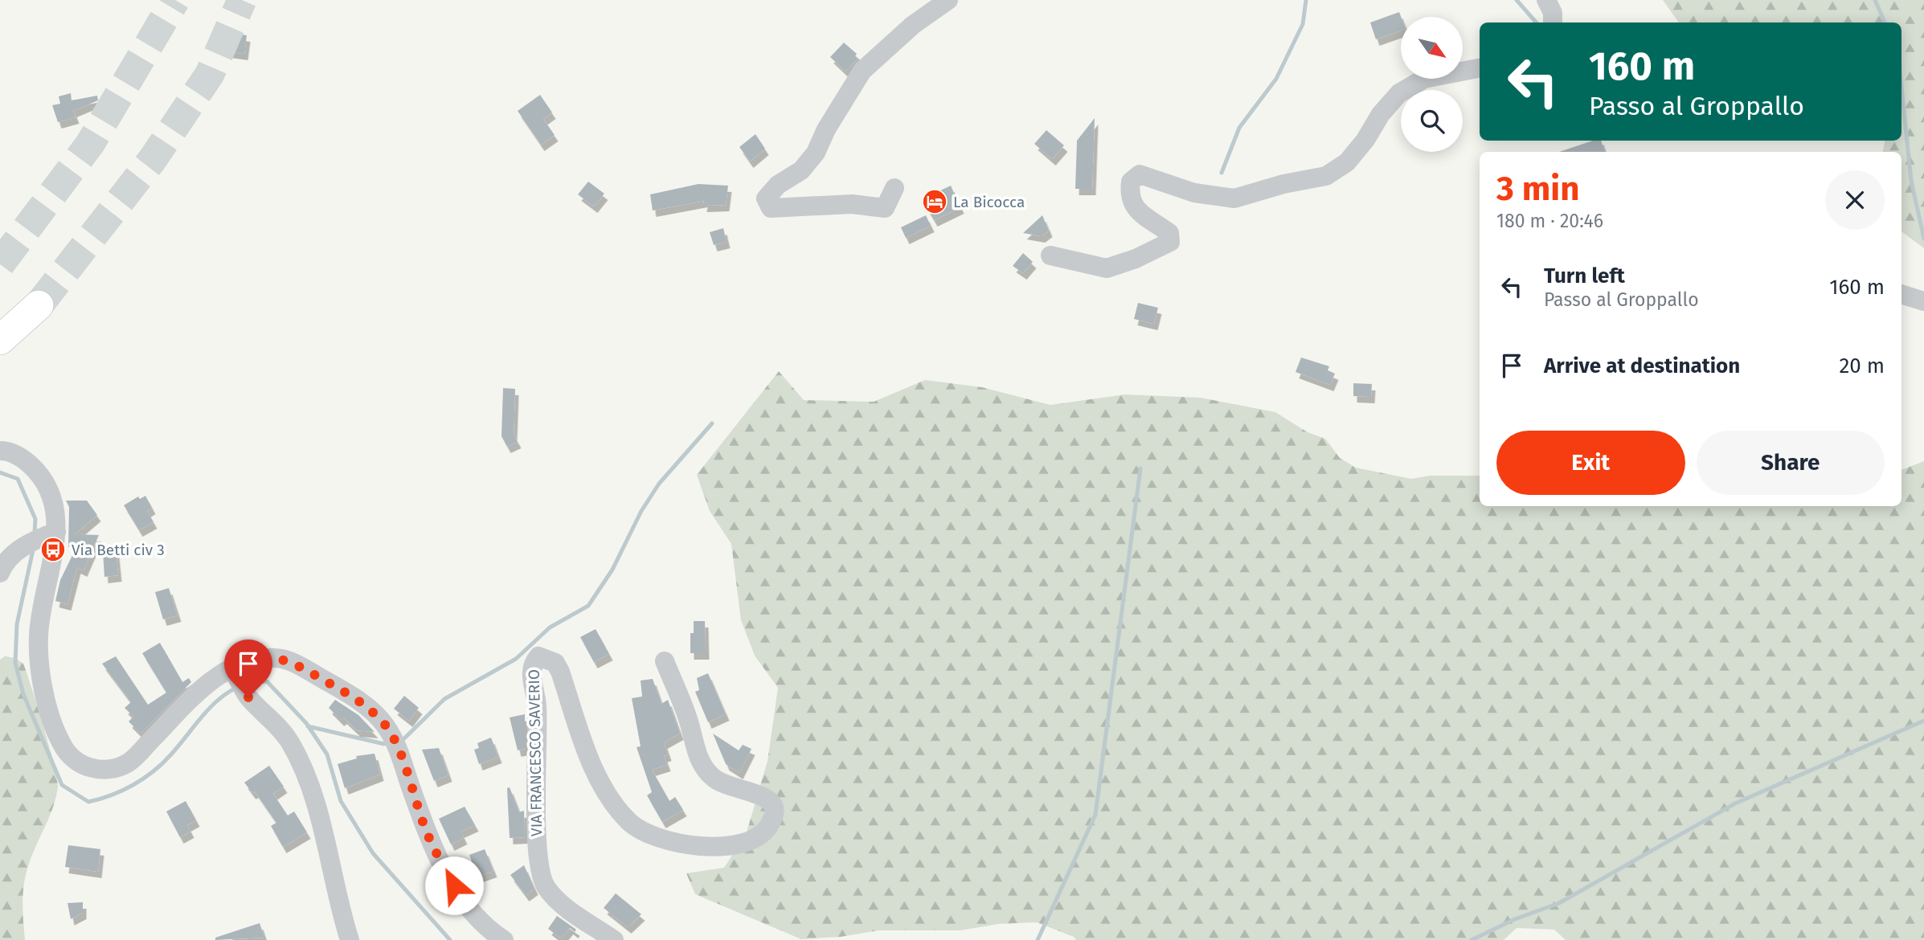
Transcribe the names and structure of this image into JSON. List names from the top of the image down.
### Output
{
  "streets": {
    "street": ["VIA FRANCESCO SAVERIO"]
  },
  "places": {
    "hotel": ["La Bicocca"],
    "bus stop": ["Via Betti civ 3"]
  },
  "north": "bottom right",
  "page": {
    "turn": ["160 m", "Passo al Groppallo"],
    "heading": ["3 min", "180 m · 20:46"],
    "list": [
      {
        "name": "Turn left",
        "note": "Passo al Groppallo",
        "value": "160 m"
      },
      {
        "name": "Arrive at destination",
        "value": "20 m"
      }
    ],
    "buttons": ["Exit", "Share"]
  }
}
